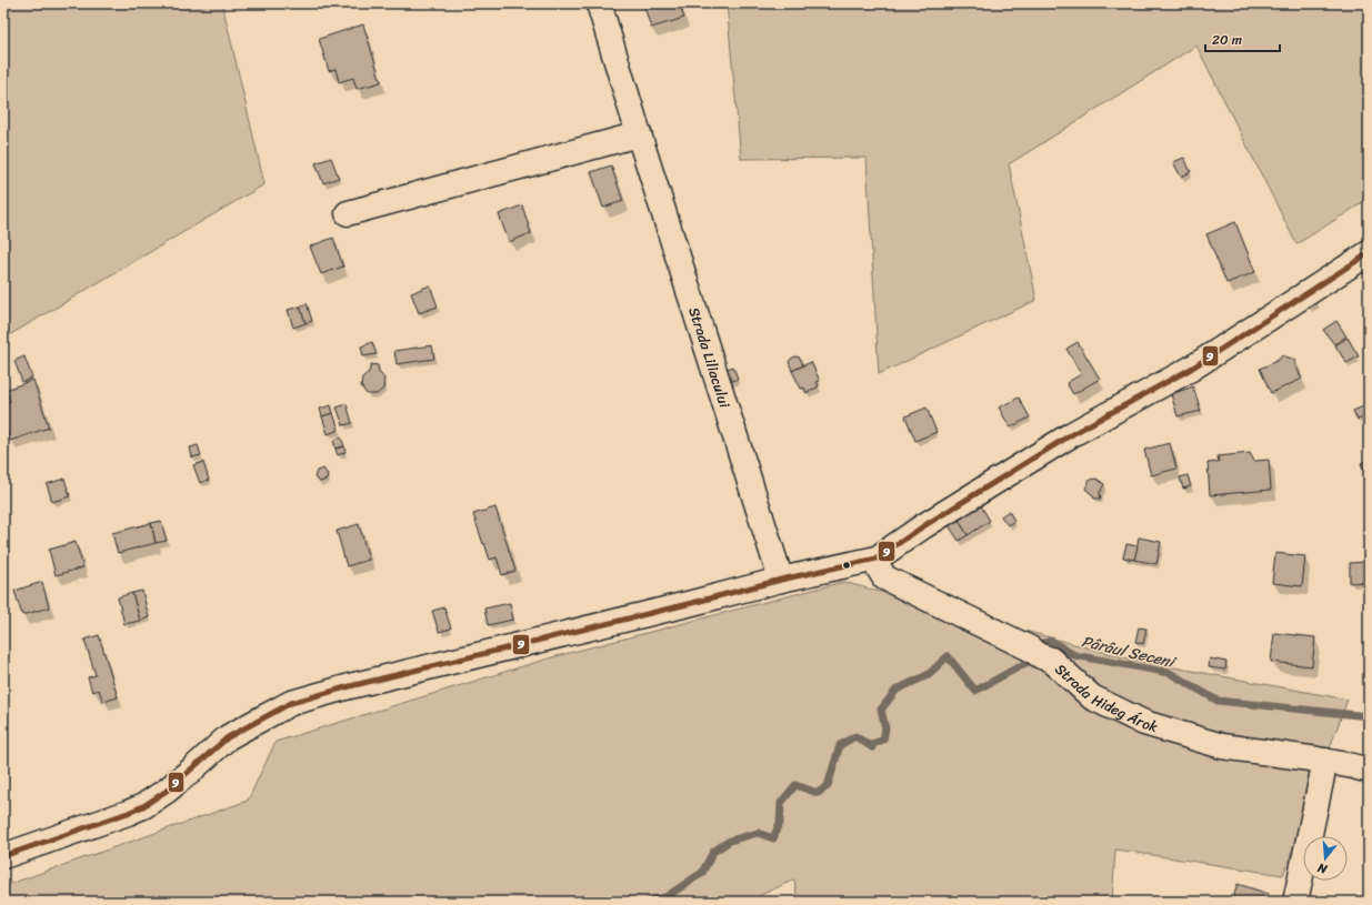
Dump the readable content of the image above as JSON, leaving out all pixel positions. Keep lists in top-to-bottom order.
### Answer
{
  "streets": {
    "street": ["Strada Liliacului", "Strada Hideg Árok"]
  },
  "water": ["Pârâul Seceni"],
  "lines": ["transit line 9"],
  "scale_bar": "20 m",
  "north": "bottom"
}
